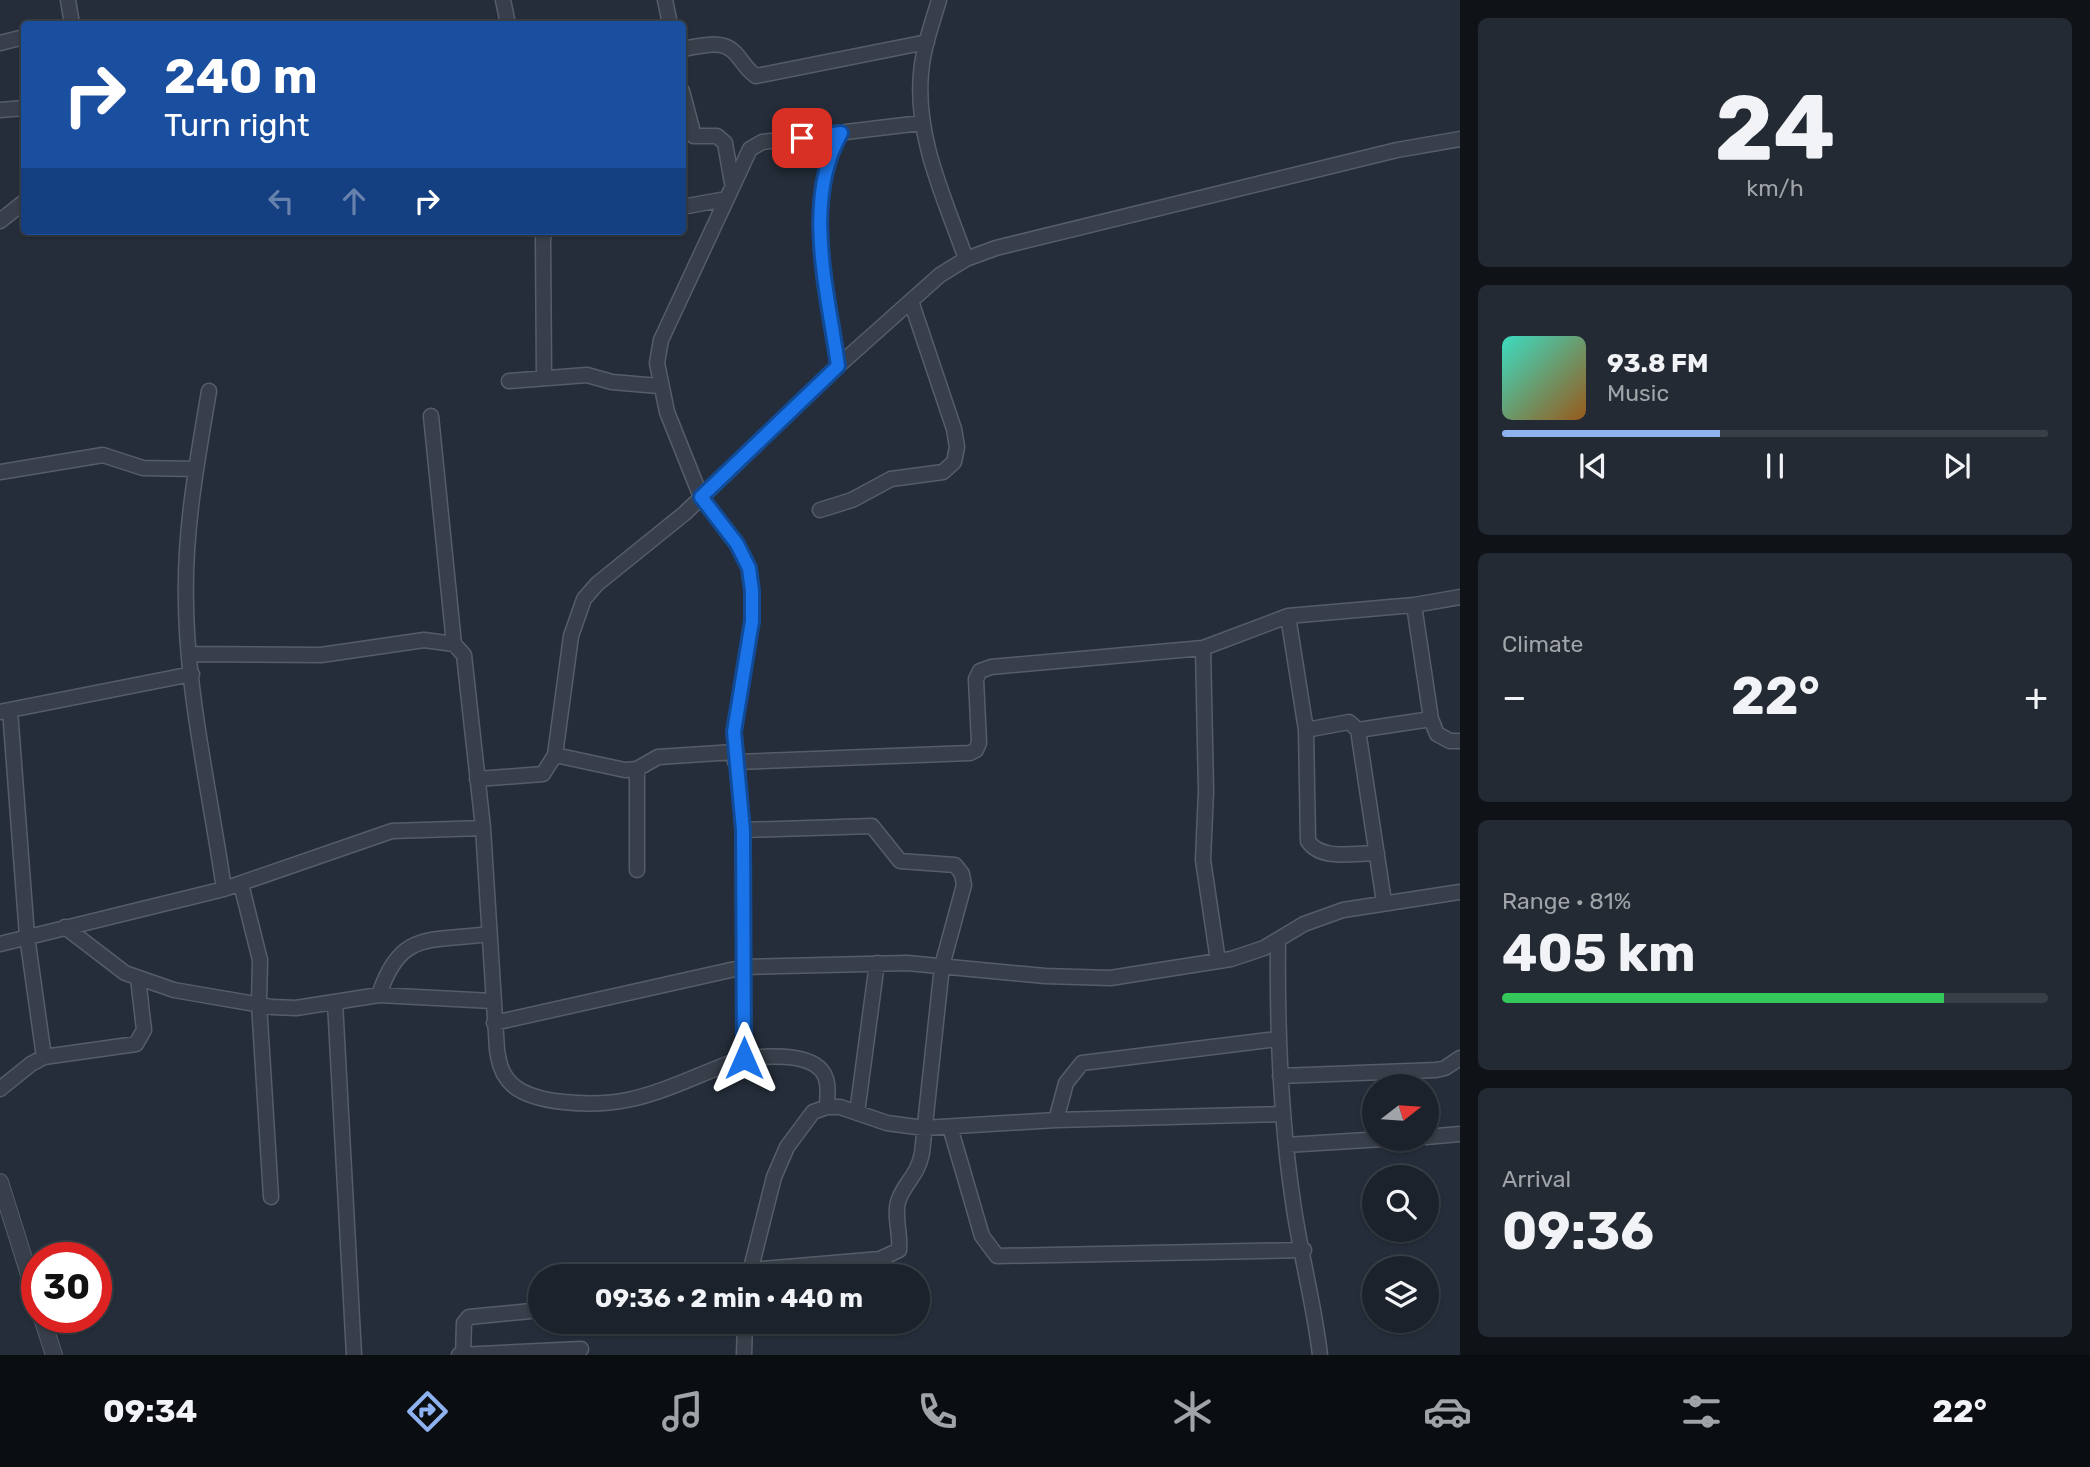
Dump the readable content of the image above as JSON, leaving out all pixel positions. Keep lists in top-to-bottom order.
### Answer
{
  "north": "right",
  "page": {
    "tile": [
      ["24", "km/h"],
      "Climate",
      ["Range · 81%", "405 km"],
      ["Arrival", "09:36"]
    ],
    "turn": ["240 m", "Turn right"],
    "song": ["93.8 FM", "Music"],
    "heat": ["−", "22°", "+"],
    "limit": "30",
    "trip": "09:36 · 2 min · 440 m",
    "tabs": ["09:34", "22°"]
  }
}
